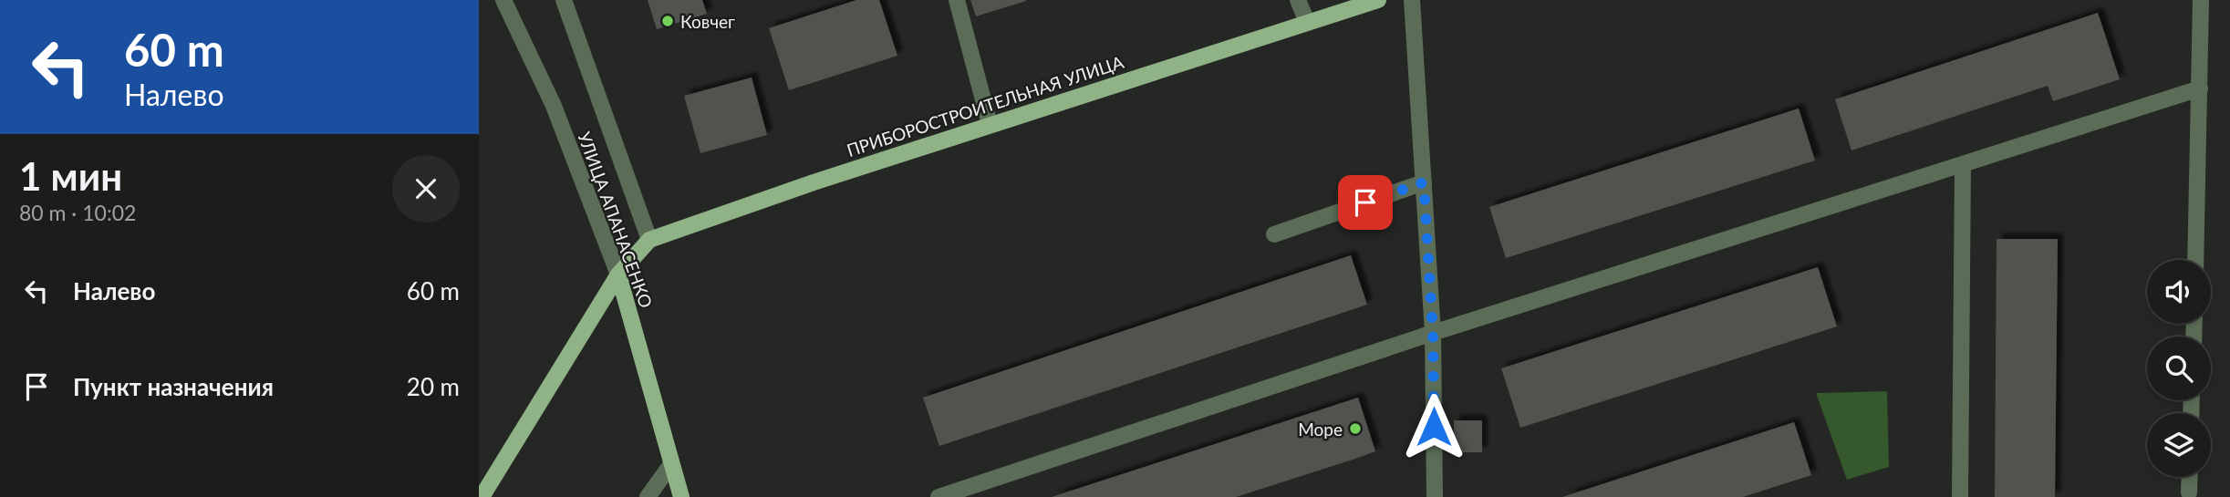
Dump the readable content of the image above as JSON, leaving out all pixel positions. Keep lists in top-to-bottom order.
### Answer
{
  "streets": {
    "main road": ["ПРИБОРОСТРОИТЕЛЬНАЯ УЛИЦА", "УЛИЦА АПАНАСЕНКО"]
  },
  "crossings": [
    ["ПРИБОРОСТРОИТЕЛЬНАЯ УЛИЦА", "УЛИЦА АПАНАСЕНКО"]
  ],
  "places": ["Ковчег", "Море"],
  "page": {
    "turn": ["60 m", "Налево"],
    "heading": ["1 мин", "80 m · 10:02"],
    "list": [
      {
        "name": "Налево",
        "value": "60 m"
      },
      {
        "name": "Пункт назначения",
        "value": "20 m"
      }
    ]
  }
}
